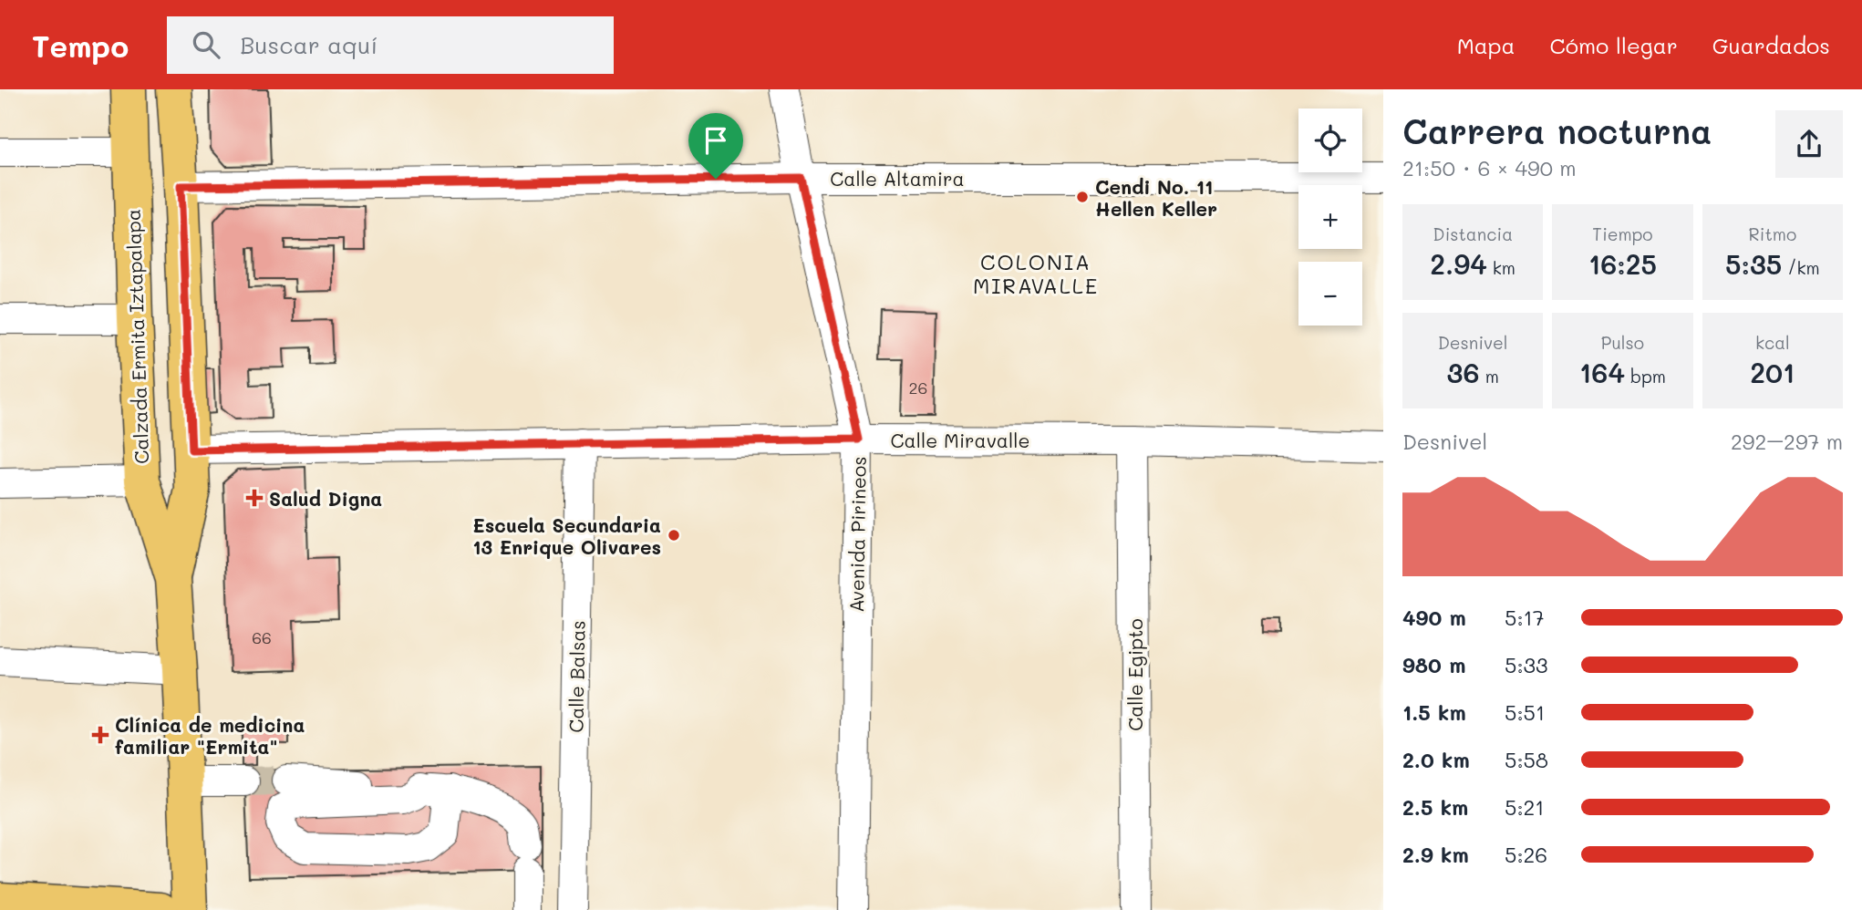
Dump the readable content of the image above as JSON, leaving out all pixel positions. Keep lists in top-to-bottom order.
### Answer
{
  "streets": {
    "main road": ["Calzada Ermita Iztapalapa"],
    "street": [
      "Calle Altamira",
      "Calle Miravalle",
      "Avenida Pirineos",
      "Calle Egipto",
      "Calle Balsas"
    ]
  },
  "crossings": [
    ["Calle Altamira", "Calzada Ermita Iztapalapa"],
    ["Calle Altamira", "Avenida Pirineos"],
    ["Calzada Ermita Iztapalapa", "Calle Miravalle"],
    ["Calle Miravalle", "Avenida Pirineos"],
    ["Calle Miravalle", "Calle Egipto"],
    ["Calle Miravalle", "Calle Balsas"]
  ],
  "districts": ["COLONIA MIRAVALLE"],
  "places": {
    "other": ["Cendi No. 11 Hellen Keller", "Escuela Secundaria 13 Enrique Olivares"],
    "health": ["Salud Digna", "Clínica de medicina familiar \"Ermita\""]
  },
  "house_numbers": ["26", "66"],
  "page": {
    "header": "Tempo",
    "search": "Buscar aquí",
    "nav": ["Mapa", "Cómo llegar", "Guardados"],
    "heading": ["Carrera nocturna", "21:50 · 6 × 490 m"],
    "map_buttons": ["+", "−"],
    "stats": [
      ["Distancia", "2.94 km"],
      ["Tiempo", "16:25"],
      ["Ritmo", "5:35 /km"],
      ["Desnivel", "36 m"],
      ["Pulso", "164 bpm"],
      ["kcal", "201"]
    ],
    "chart": ["Desnivel", "292–297 m"],
    "list": [
      {
        "name": "490 m",
        "note": "5:17"
      },
      {
        "name": "980 m",
        "note": "5:33"
      },
      {
        "name": "1.5 km",
        "note": "5:51"
      },
      {
        "name": "2.0 km",
        "note": "5:58"
      },
      {
        "name": "2.5 km",
        "note": "5:21"
      },
      {
        "name": "2.9 km",
        "note": "5:26"
      }
    ]
  }
}
